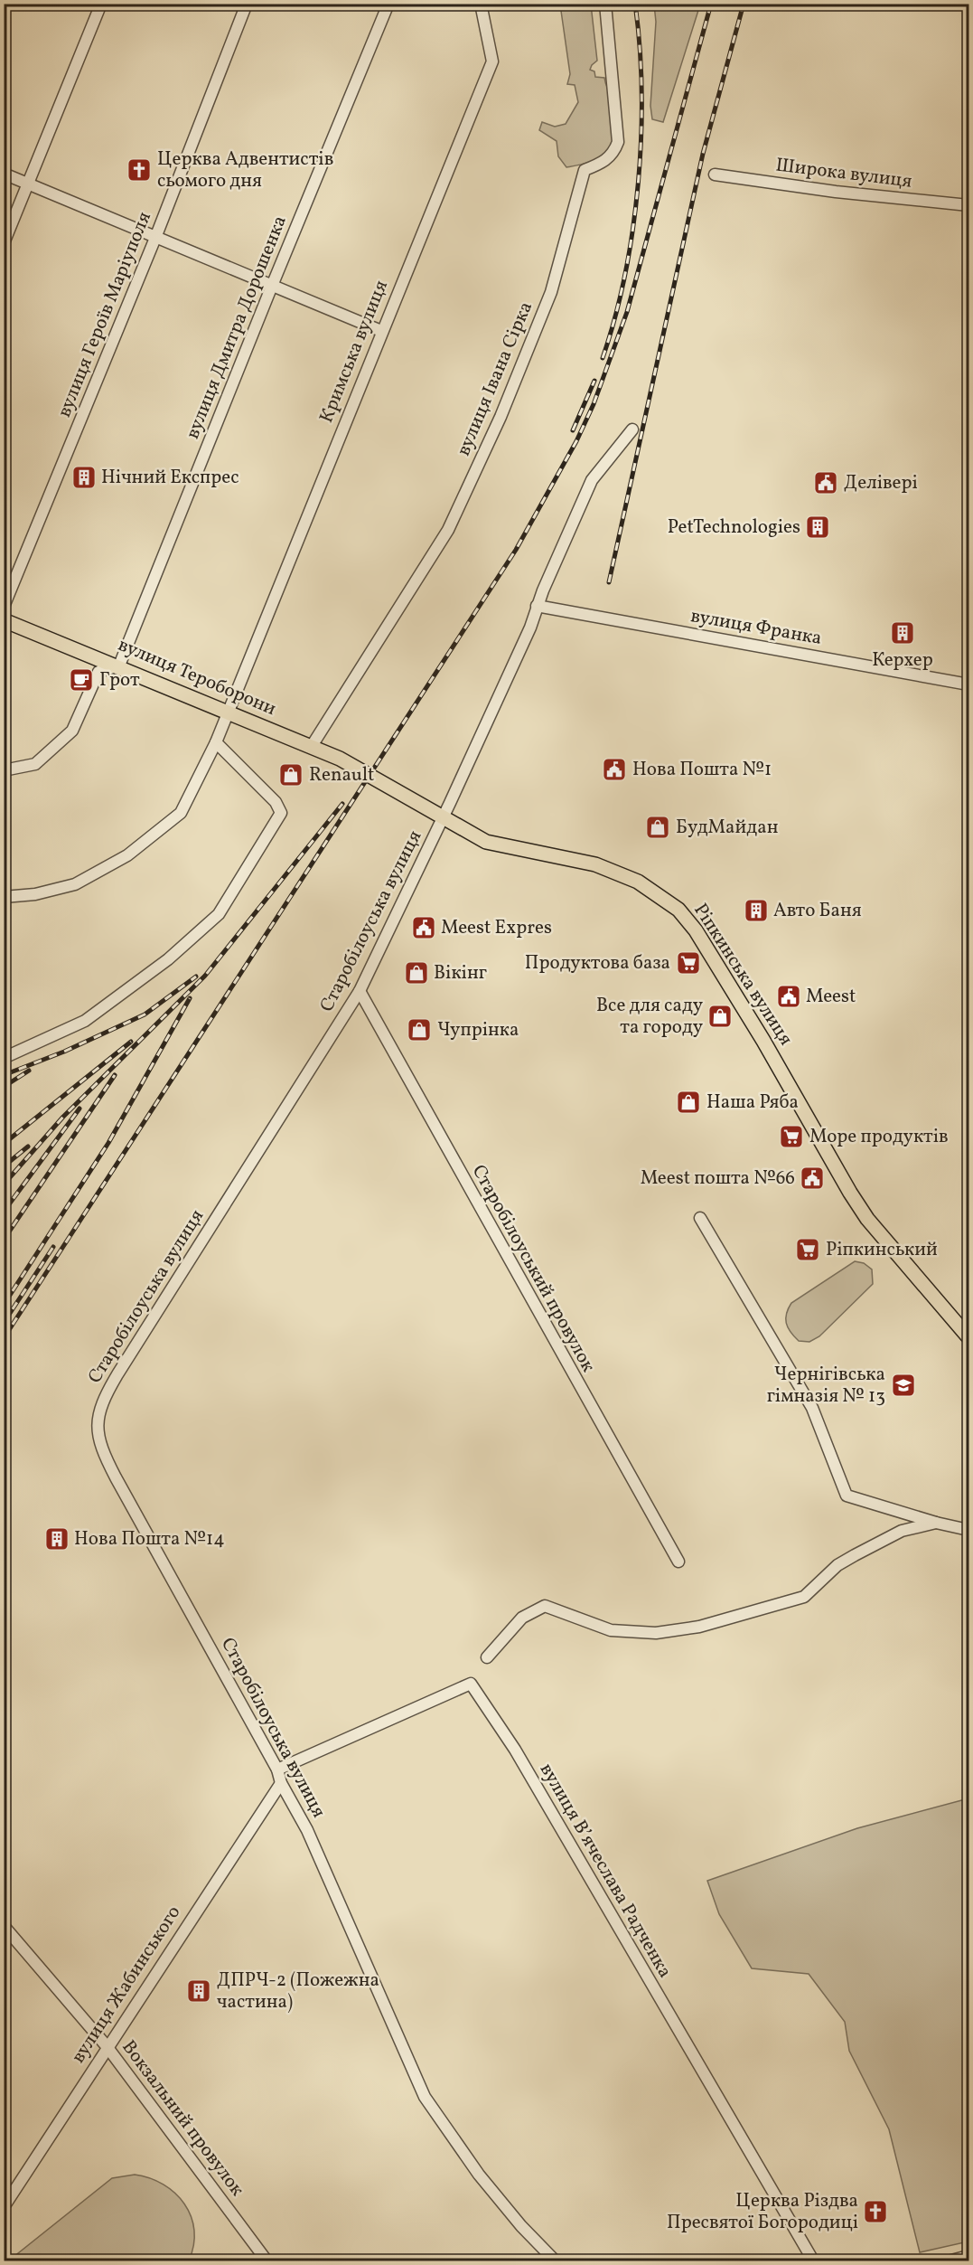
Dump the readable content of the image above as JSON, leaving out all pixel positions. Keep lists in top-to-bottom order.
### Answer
{
  "streets": {
    "main road": ["вулиця Тероборони", "Ріпкинська вулиця"],
    "street": [
      "Широка вулиця",
      "вулиця Героїв Маріуполя",
      "вулиця Дмитра Дорошенка",
      "Кримська вулиця",
      "вулиця Івана Сірка",
      "вулиця Франка",
      "Старобілоуська вулиця",
      "Старобілоуський провулок",
      "вулиця Вʼячеслава Радченка",
      "вулиця Жабинського",
      "Вокзальний провулок"
    ]
  },
  "crossings": [
    ["вулиця Дмитра Дорошенка", "вулиця Тероборони"],
    ["Кримська вулиця", "вулиця Тероборони"],
    ["вулиця Івана Сірка", "вулиця Тероборони"],
    ["вулиця Франка", "Старобілоуська вулиця"],
    ["вулиця Тероборони", "Ріпкинська вулиця"],
    ["Старобілоуська вулиця", "Ріпкинська вулиця"],
    ["Старобілоуська вулиця", "Старобілоуський провулок"],
    ["Старобілоуська вулиця", "вулиця Вʼячеслава Радченка"],
    ["Старобілоуська вулиця", "вулиця Жабинського"],
    ["вулиця Жабинського", "Вокзальний провулок"]
  ],
  "places": {
    "church": ["Церква Адвентистів сьомого дня", "Церква Різдва Пресвятої Богородиці"],
    "building": [
      "Нічний Експрес",
      "PetTechnologies",
      "Керхер",
      "Авто Баня",
      "Нова Пошта №14",
      "ДПРЧ-2 (Пожежна частина)"
    ],
    "public building": [
      "Делівері",
      "Нова Пошта №1",
      "Meest Expres",
      "Meest",
      "Meest пошта №66"
    ],
    "cafe": ["Грот"],
    "shop": [
      "Renault",
      "БудМайдан",
      "Вікінг",
      "Все для саду та городу",
      "Чупрінка",
      "Наша Ряба"
    ],
    "supermarket": ["Продуктова база", "Море продуктів", "Ріпкинський"],
    "school or university": ["Чернігівська гімназія № 13"]
  }
}
